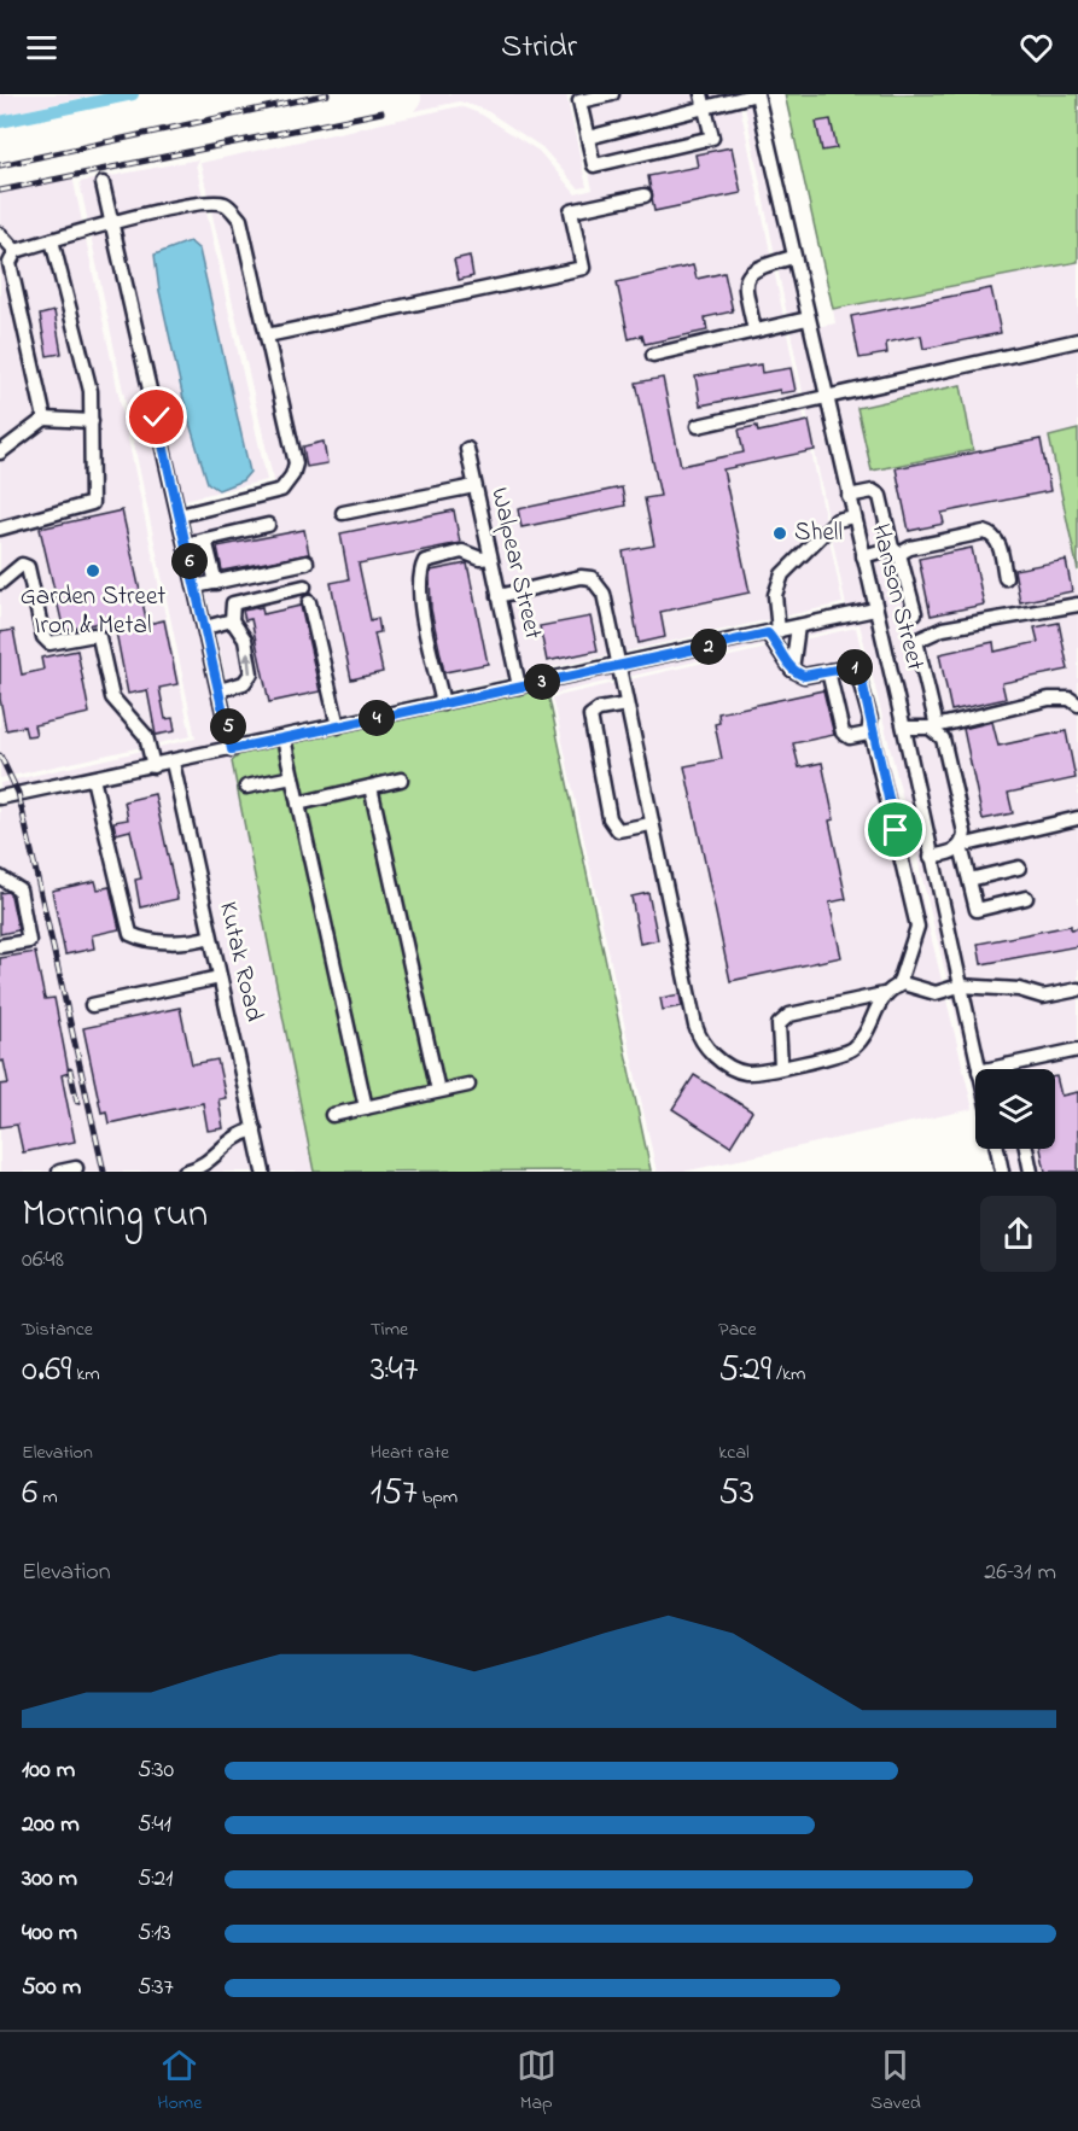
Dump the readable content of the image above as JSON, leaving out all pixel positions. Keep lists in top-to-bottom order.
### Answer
{
  "streets": {
    "street": ["Walpear Street", "Hanson Street", "Kutak Road"]
  },
  "places": ["Shell", "Garden Street Iron & Metal"],
  "page": {
    "header": "Stridr",
    "pins": [
      "6",
      "2",
      "1",
      "3",
      "4",
      "5"
    ],
    "heading": ["Morning run", "06:48"],
    "stats": [
      ["Distance", "0.69 km"],
      ["Time", "3:47"],
      ["Pace", "5:29 /km"],
      ["Elevation", "6 m"],
      ["Heart rate", "157 bpm"],
      ["kcal", "53"]
    ],
    "chart": ["Elevation", "26–31 m"],
    "list": [
      {
        "name": "100 m",
        "note": "5:30"
      },
      {
        "name": "200 m",
        "note": "5:41"
      },
      {
        "name": "300 m",
        "note": "5:21"
      },
      {
        "name": "400 m",
        "note": "5:13"
      },
      {
        "name": "500 m",
        "note": "5:37"
      }
    ],
    "tabs": ["Home", "Map", "Saved"]
  }
}
